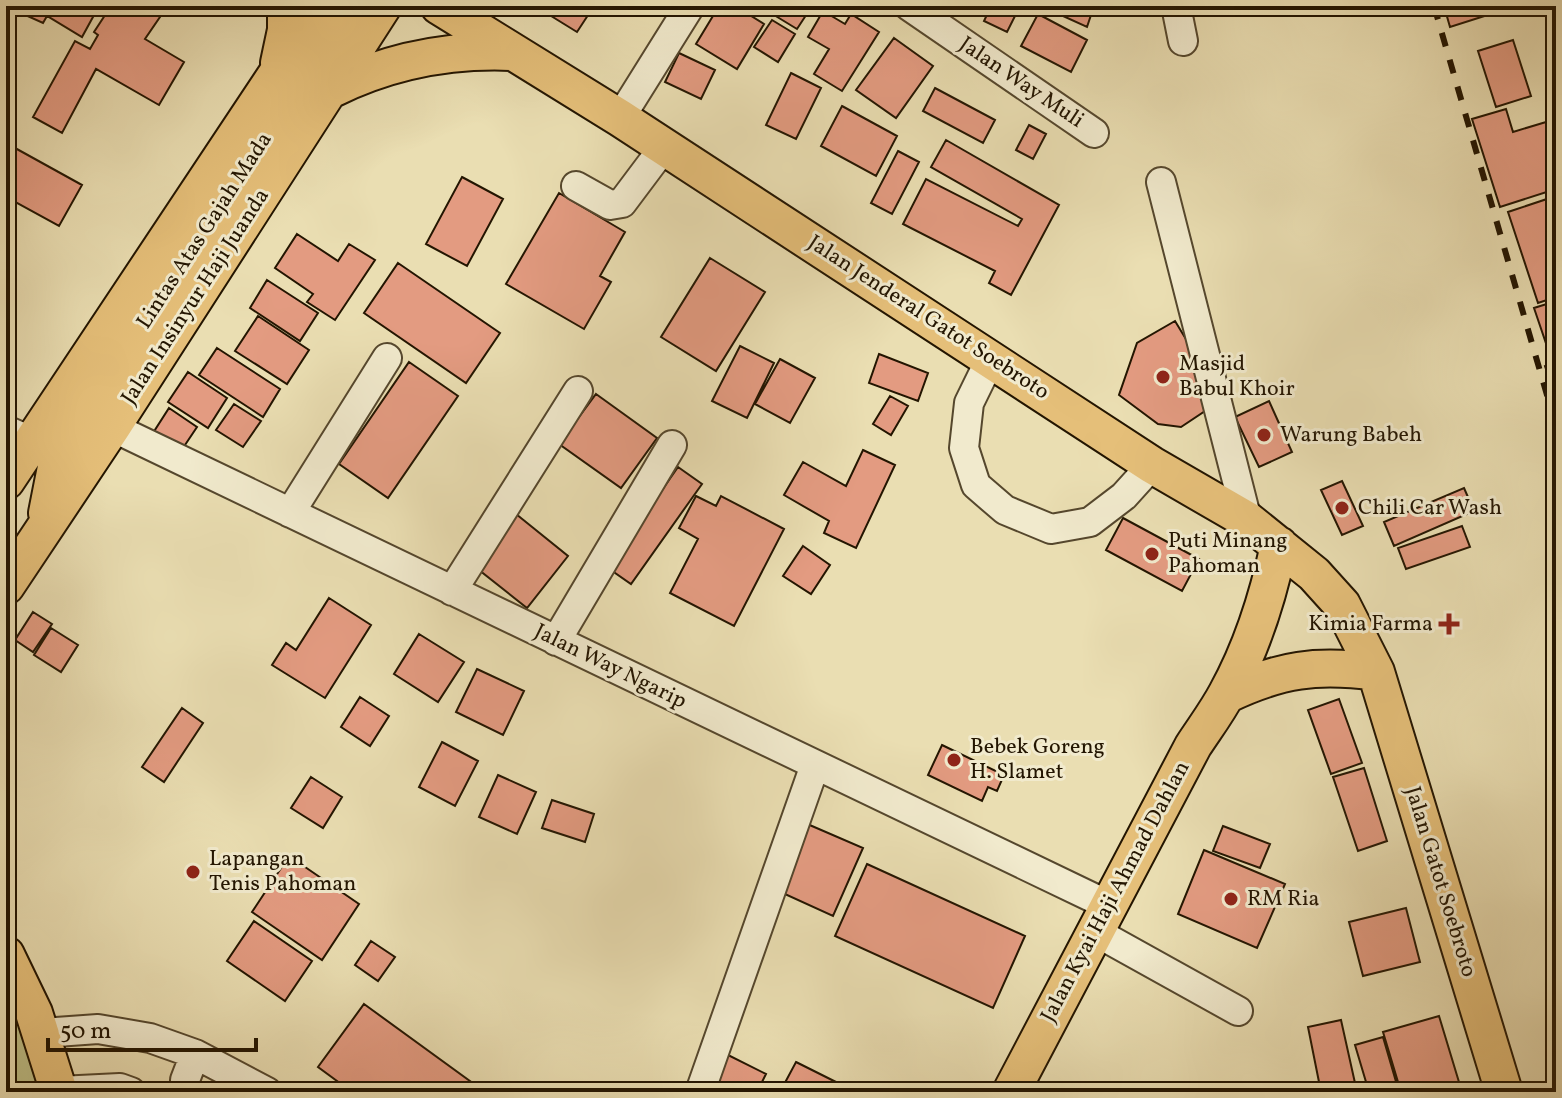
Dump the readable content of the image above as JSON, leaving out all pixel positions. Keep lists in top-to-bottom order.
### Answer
{
  "streets": {
    "main road": [
      "Lintas Atas Gajah Mada",
      "Jalan Insinyur Haji Juanda",
      "Jalan Jenderal Gatot Soebroto",
      "Jalan Gatot Soebroto",
      "Jalan Kyai Haji Ahmad Dahlan"
    ],
    "street": ["Jalan Way Muli", "Jalan Way Ngarip"]
  },
  "crossings": [
    ["Lintas Atas Gajah Mada", "Jalan Insinyur Haji Juanda"],
    ["Jalan Insinyur Haji Juanda", "Jalan Way Ngarip"],
    ["Jalan Jenderal Gatot Soebroto", "Jalan Gatot Soebroto"],
    ["Jalan Jenderal Gatot Soebroto", "Jalan Kyai Haji Ahmad Dahlan"],
    ["Jalan Way Ngarip", "Jalan Kyai Haji Ahmad Dahlan"]
  ],
  "places": {
    "other": [
      "Masjid Babul Khoir",
      "Warung Babeh",
      "Chili Car Wash",
      "Puti Minang Pahoman",
      "Bebek Goreng H. Slamet",
      "Lapangan Tenis Pahoman",
      "RM Ria"
    ],
    "health": ["Kimia Farma"]
  },
  "scale_bar": "50 m"
}
